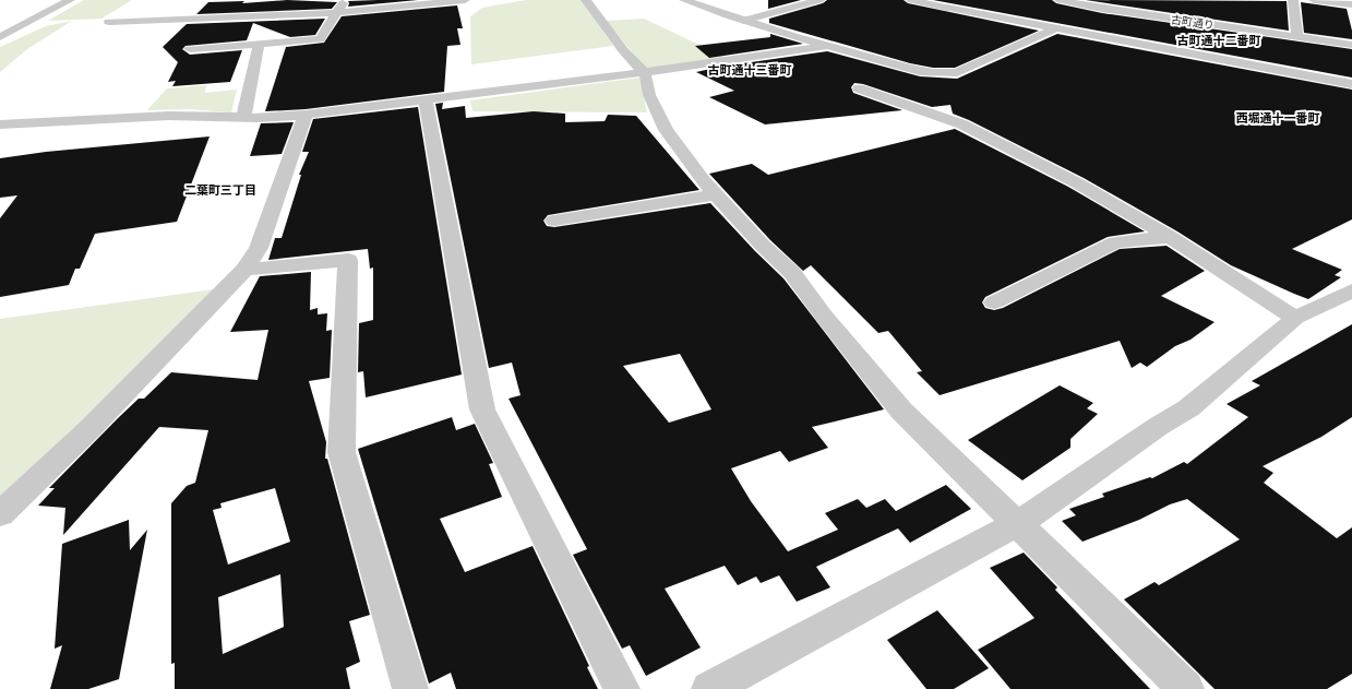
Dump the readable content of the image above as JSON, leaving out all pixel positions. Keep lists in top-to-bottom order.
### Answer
{
  "streets": {
    "street": ["古町通り"]
  },
  "districts": [
    "古町通十二番町",
    "古町通十三番町",
    "西堀通十一番町",
    "二葉町三丁目"
  ]
}
